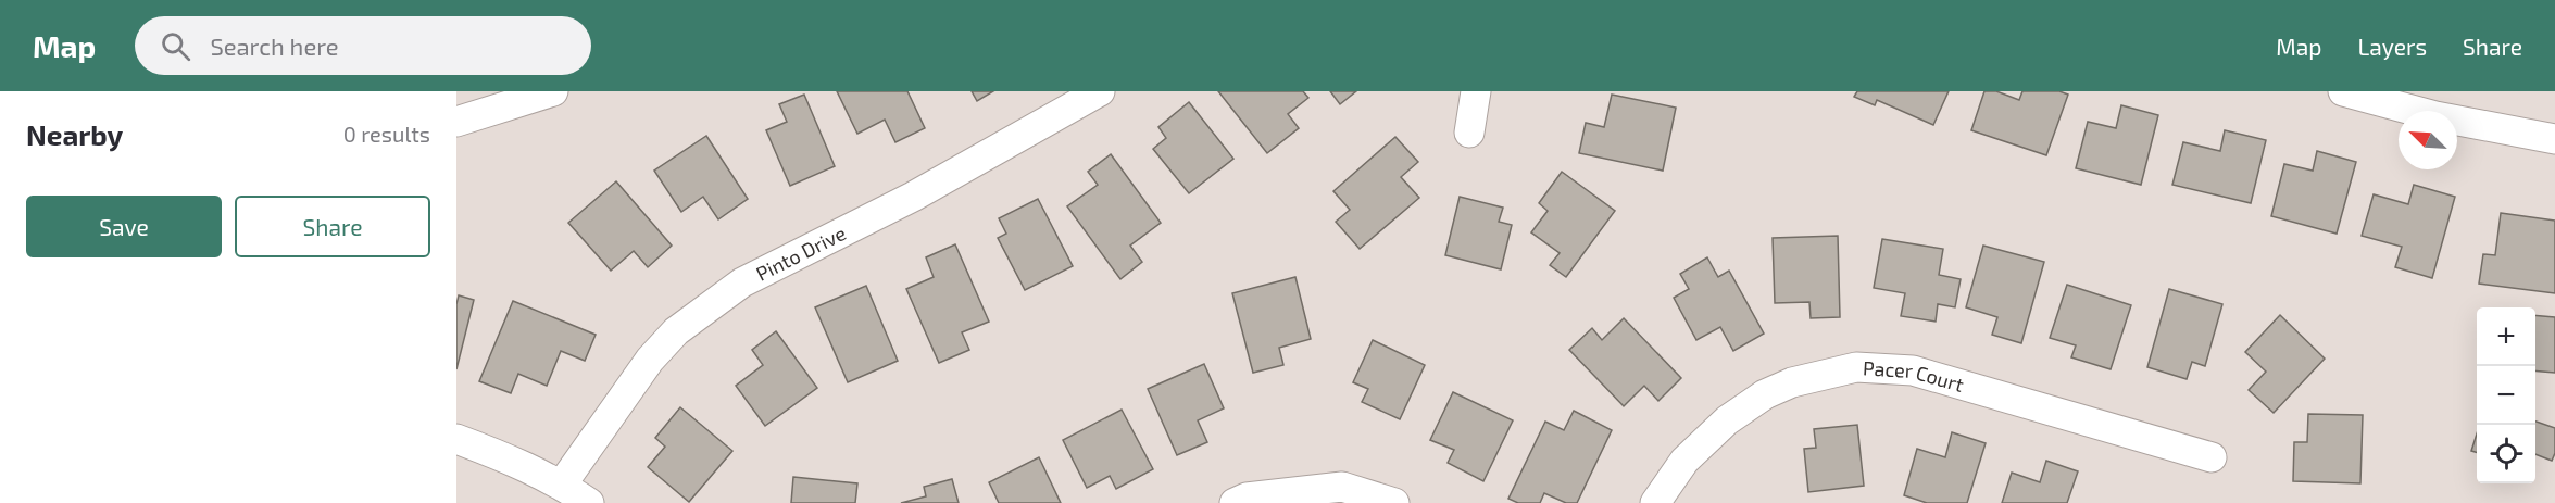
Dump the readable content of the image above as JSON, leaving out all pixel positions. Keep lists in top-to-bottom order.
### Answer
{
  "streets": {
    "street": ["Pinto Drive", "Pacer Court"]
  },
  "north": "top left",
  "page": {
    "header": "Map",
    "search": "Search here",
    "nav": ["Map", "Layers", "Share"],
    "heading": ["Nearby", "0 results"],
    "buttons": ["Save", "Share"],
    "map_buttons": ["+", "−"]
  }
}
